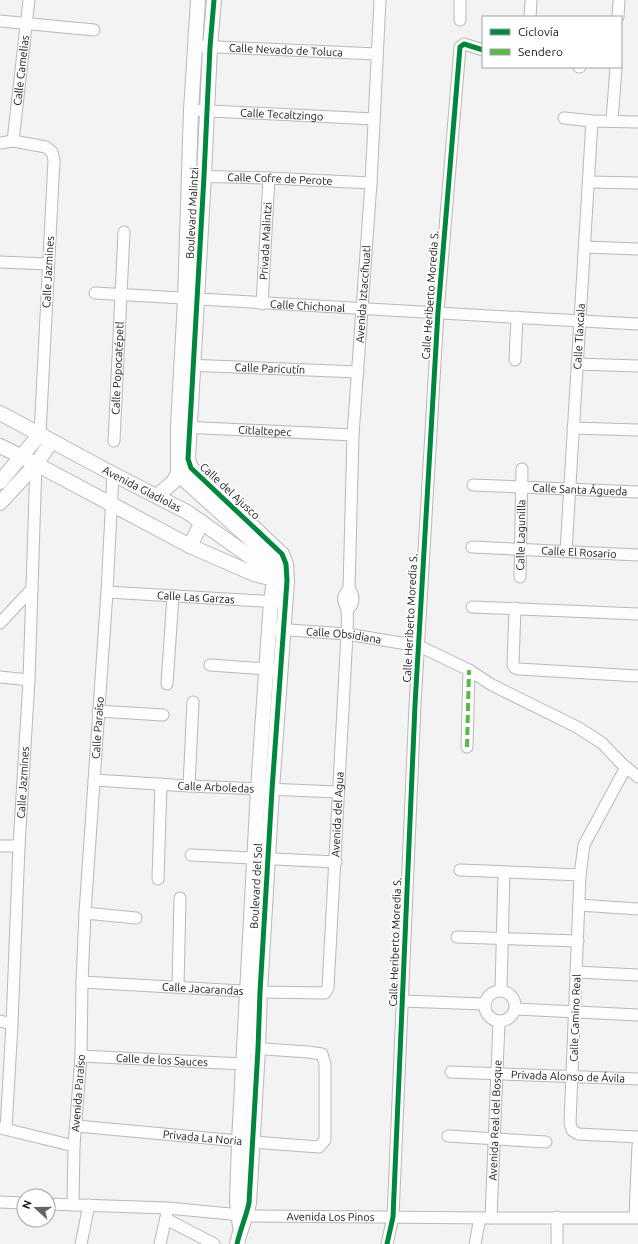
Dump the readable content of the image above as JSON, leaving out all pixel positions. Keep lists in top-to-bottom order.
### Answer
{
  "streets": {
    "street": [
      "Calle Nevado de Toluca",
      "Calle Camelias",
      "Calle Tecaltzingo",
      "Calle Cofre de Perote",
      "Boulevard Malintzi",
      "Privada Malintzi",
      "Calle Jazmines",
      "Avenida Iztaccíhuatl",
      "Calle Heriberto Moredia S.",
      "Calle Chichonal",
      "Calle Tlaxcala",
      "Calle Popocatépetl",
      "Calle Paricutín",
      "Citlaltepec",
      "Avenida Gladiolas",
      "Calle Santa Águeda",
      "Calle del Ajusco",
      "Calle Lagunilla",
      "Calle El Rosario",
      "Calle Las Garzas",
      "Calle Obsidiana",
      "Calle Paraíso",
      "Calle Arboledas",
      "Avenida del Agua",
      "Boulevard del Sol",
      "Calle Jacarandas",
      "Calle Camino Real",
      "Calle de los Sauces",
      "Privada Alonso de Ávila",
      "Avenida Paraíso",
      "Avenida Real del Bosque",
      "Privada La Noria",
      "Avenida Los Pinos"
    ]
  },
  "crossings": [
    ["Calle Nevado de Toluca", "Boulevard Malintzi"],
    ["Calle Nevado de Toluca", "Avenida Iztaccíhuatl"],
    ["Calle Camelias", "Calle Jazmines"],
    ["Calle Tecaltzingo", "Boulevard Malintzi"],
    ["Calle Tecaltzingo", "Avenida Iztaccíhuatl"],
    ["Calle Cofre de Perote", "Boulevard Malintzi"],
    ["Calle Cofre de Perote", "Privada Malintzi"],
    ["Calle Cofre de Perote", "Avenida Iztaccíhuatl"],
    ["Boulevard Malintzi", "Calle Chichonal"],
    ["Boulevard Malintzi", "Calle Paricutín"],
    ["Boulevard Malintzi", "Citlaltepec"],
    ["Boulevard Malintzi", "Calle del Ajusco"],
    ["Privada Malintzi", "Calle Chichonal"],
    ["Calle Jazmines", "Avenida Gladiolas"],
    ["Avenida Iztaccíhuatl", "Calle Chichonal"],
    ["Avenida Iztaccíhuatl", "Calle Paricutín"],
    ["Avenida Iztaccíhuatl", "Citlaltepec"],
    ["Avenida Iztaccíhuatl", "Calle Obsidiana"],
    ["Avenida Iztaccíhuatl", "Avenida del Agua"],
    ["Calle Heriberto Moredia S.", "Calle Chichonal"],
    ["Calle Heriberto Moredia S.", "Calle Obsidiana"],
    ["Calle Heriberto Moredia S.", "Avenida Los Pinos"],
    ["Calle Chichonal", "Calle Tlaxcala"],
    ["Calle Chichonal", "Calle Popocatépetl"],
    ["Calle Tlaxcala", "Calle Santa Águeda"],
    ["Calle Tlaxcala", "Calle El Rosario"],
    ["Citlaltepec", "Calle del Ajusco"],
    ["Avenida Gladiolas", "Calle del Ajusco"],
    ["Avenida Gladiolas", "Calle Paraíso"],
    ["Avenida Gladiolas", "Boulevard del Sol"],
    ["Calle Santa Águeda", "Calle Lagunilla"],
    ["Calle del Ajusco", "Boulevard del Sol"],
    ["Calle Lagunilla", "Calle El Rosario"],
    ["Calle Las Garzas", "Calle Paraíso"],
    ["Calle Las Garzas", "Boulevard del Sol"],
    ["Calle Obsidiana", "Avenida del Agua"],
    ["Calle Obsidiana", "Boulevard del Sol"],
    ["Calle Obsidiana", "Calle Camino Real"],
    ["Calle Paraíso", "Calle Arboledas"],
    ["Calle Paraíso", "Calle Jacarandas"],
    ["Calle Paraíso", "Avenida Paraíso"],
    ["Calle Arboledas", "Avenida del Agua"],
    ["Calle Arboledas", "Boulevard del Sol"],
    ["Avenida del Agua", "Calle Jacarandas"],
    ["Boulevard del Sol", "Calle Jacarandas"],
    ["Boulevard del Sol", "Calle de los Sauces"],
    ["Boulevard del Sol", "Privada La Noria"],
    ["Boulevard del Sol", "Avenida Los Pinos"],
    ["Calle Jacarandas", "Avenida Paraíso"],
    ["Calle Camino Real", "Privada Alonso de Ávila"],
    ["Calle de los Sauces", "Avenida Paraíso"],
    ["Privada Alonso de Ávila", "Avenida Real del Bosque"],
    ["Avenida Paraíso", "Privada La Noria"],
    ["Avenida Paraíso", "Avenida Los Pinos"],
    ["Avenida Real del Bosque", "Avenida Los Pinos"]
  ],
  "legend": ["Ciclovía", "Sendero"],
  "north": "left"
}
